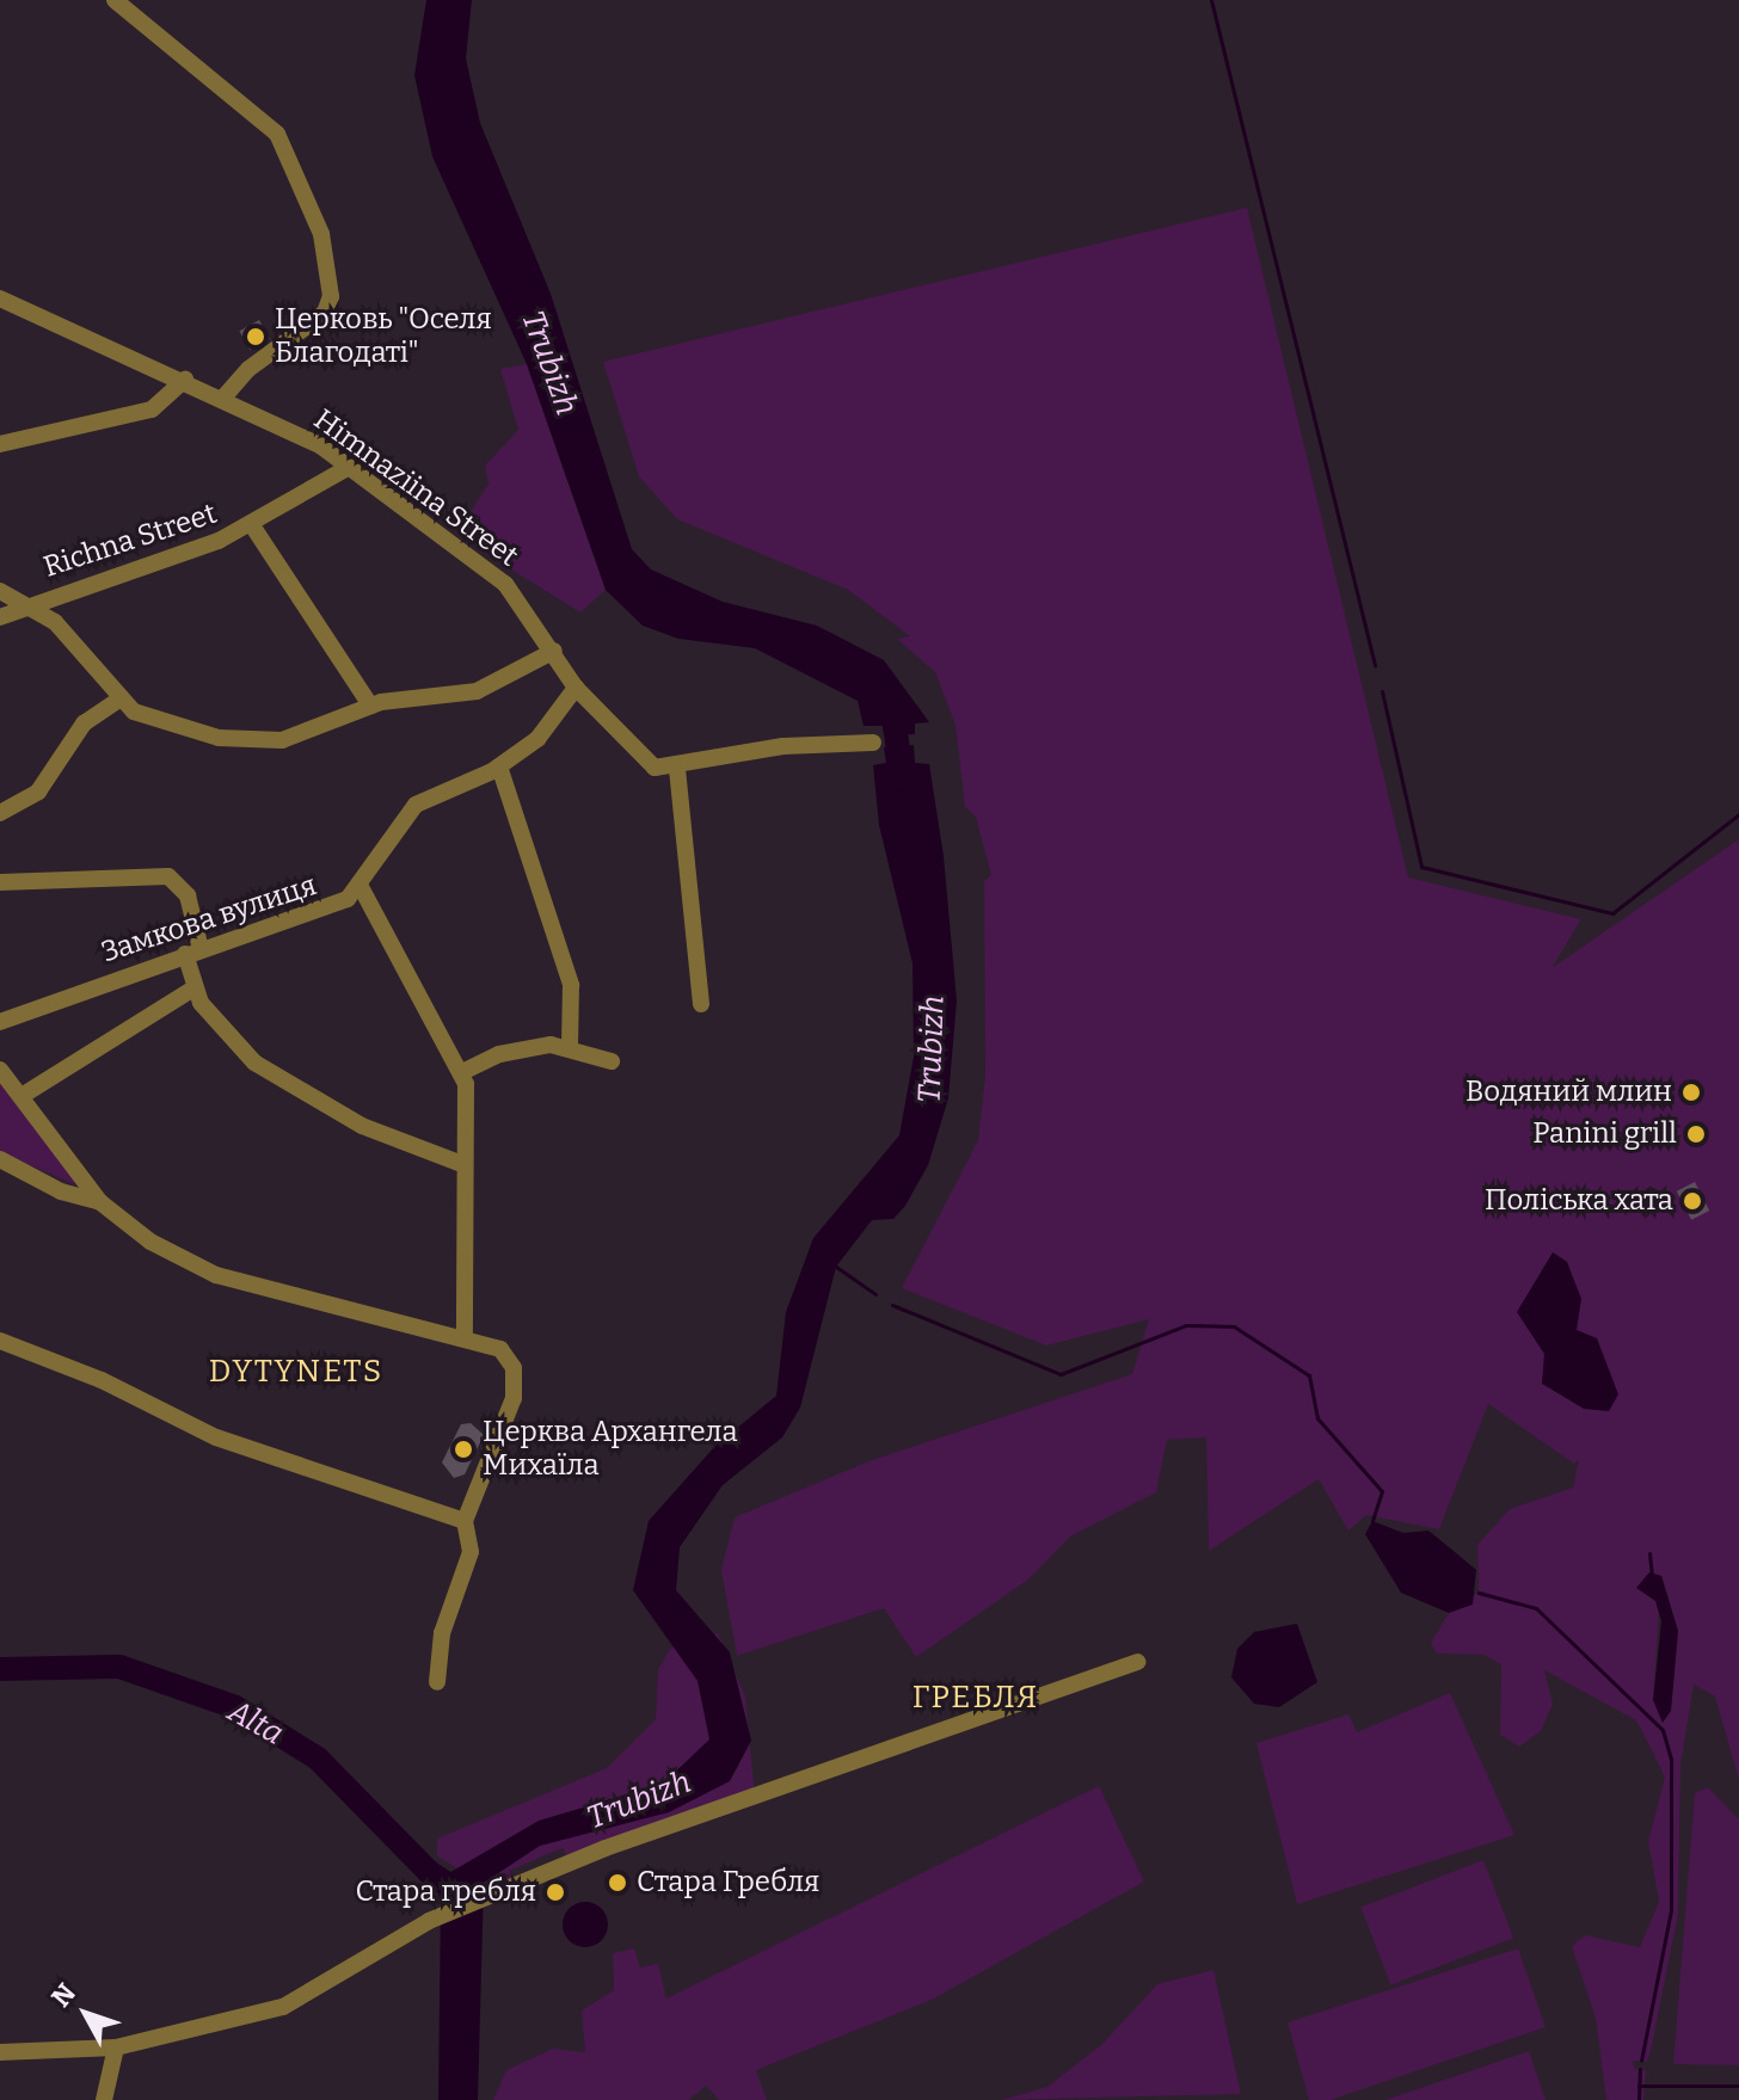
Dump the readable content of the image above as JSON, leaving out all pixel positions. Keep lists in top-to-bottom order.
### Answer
{
  "streets": {
    "street": ["Himnaziina Street", "Richna Street", "Замкова вулиця"]
  },
  "crossings": [
    ["Himnaziina Street", "Richna Street"],
    ["Himnaziina Street", "Замкова вулиця"]
  ],
  "districts": ["DYTYNETS", "ГРЕБЛЯ"],
  "water": ["Trubizh", "Alta"],
  "places": [
    "Церковь \"Оселя Благодаті\"",
    "Водяний млин",
    "Panini grill",
    "Поліська хата",
    "Церква Архангела Михаїла",
    "Стара Гребля",
    "Стара гребля"
  ],
  "north": "top left"
}
